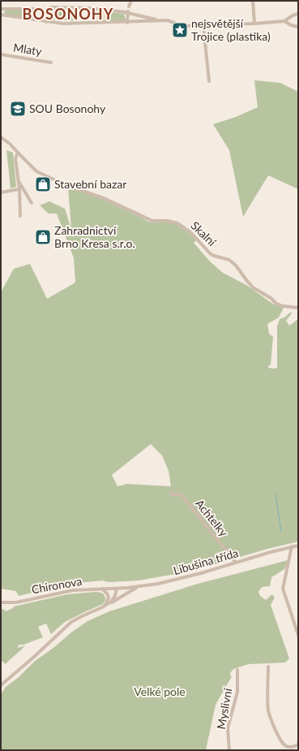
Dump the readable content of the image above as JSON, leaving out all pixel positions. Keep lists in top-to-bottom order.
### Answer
{
  "streets": {
    "street": [
      "Mlaty",
      "Skalní",
      "Achtelky",
      "Libušina třída",
      "Chironova",
      "Myslivní"
    ]
  },
  "crossings": [
    ["Achtelky", "Libušina třída"],
    ["Libušina třída", "Chironova"]
  ],
  "districts": ["BOSONOHY"],
  "parks": ["Velké pole"],
  "places": {
    "place": ["nejsvětější Trojice (plastika)"],
    "school or university": ["SOU Bosonohy"],
    "shop": ["Stavební bazar", "Zahradnictví Brno Kresa s.r.o."]
  }
}
